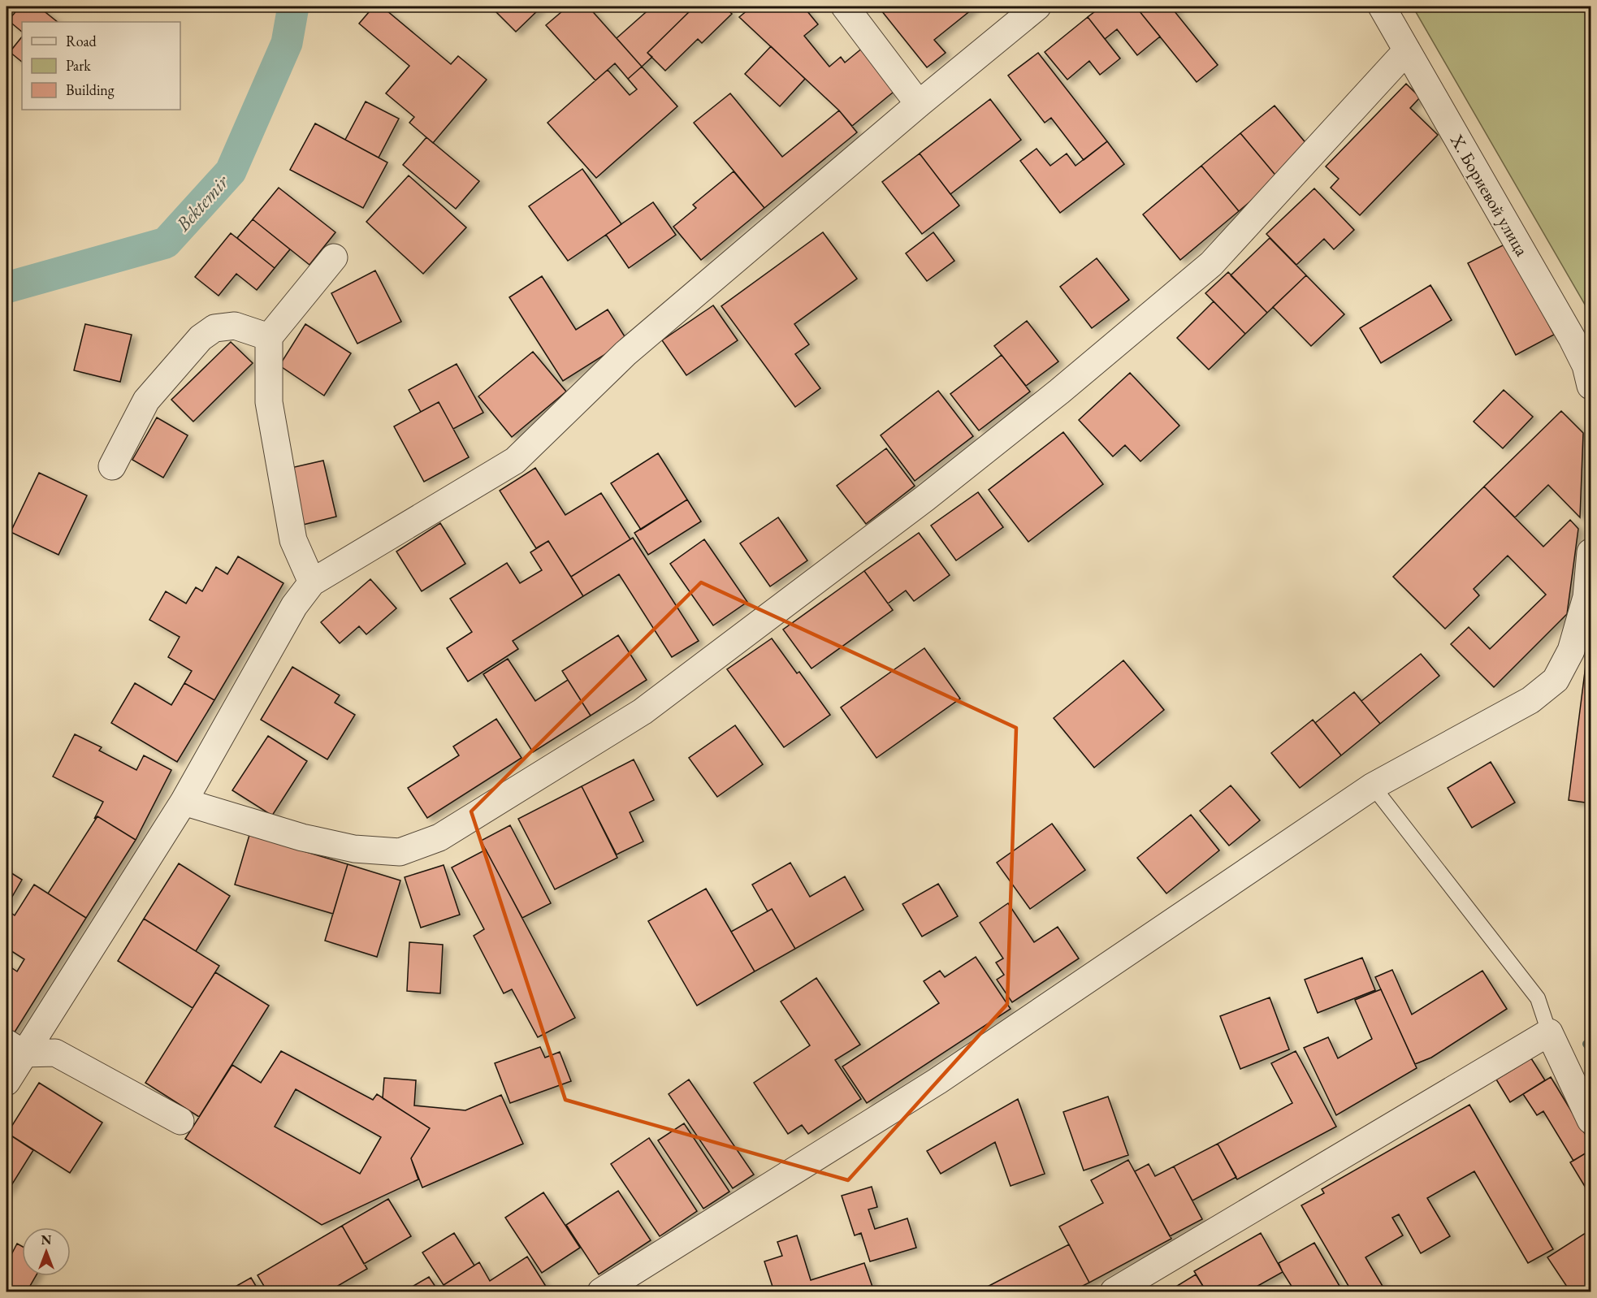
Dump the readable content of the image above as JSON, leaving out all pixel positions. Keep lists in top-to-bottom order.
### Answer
{
  "streets": {
    "street": ["Х. Бориевой улица"]
  },
  "water": ["Bektemir"],
  "legend": ["Road", "Park", "Building"],
  "north": "top"
}
